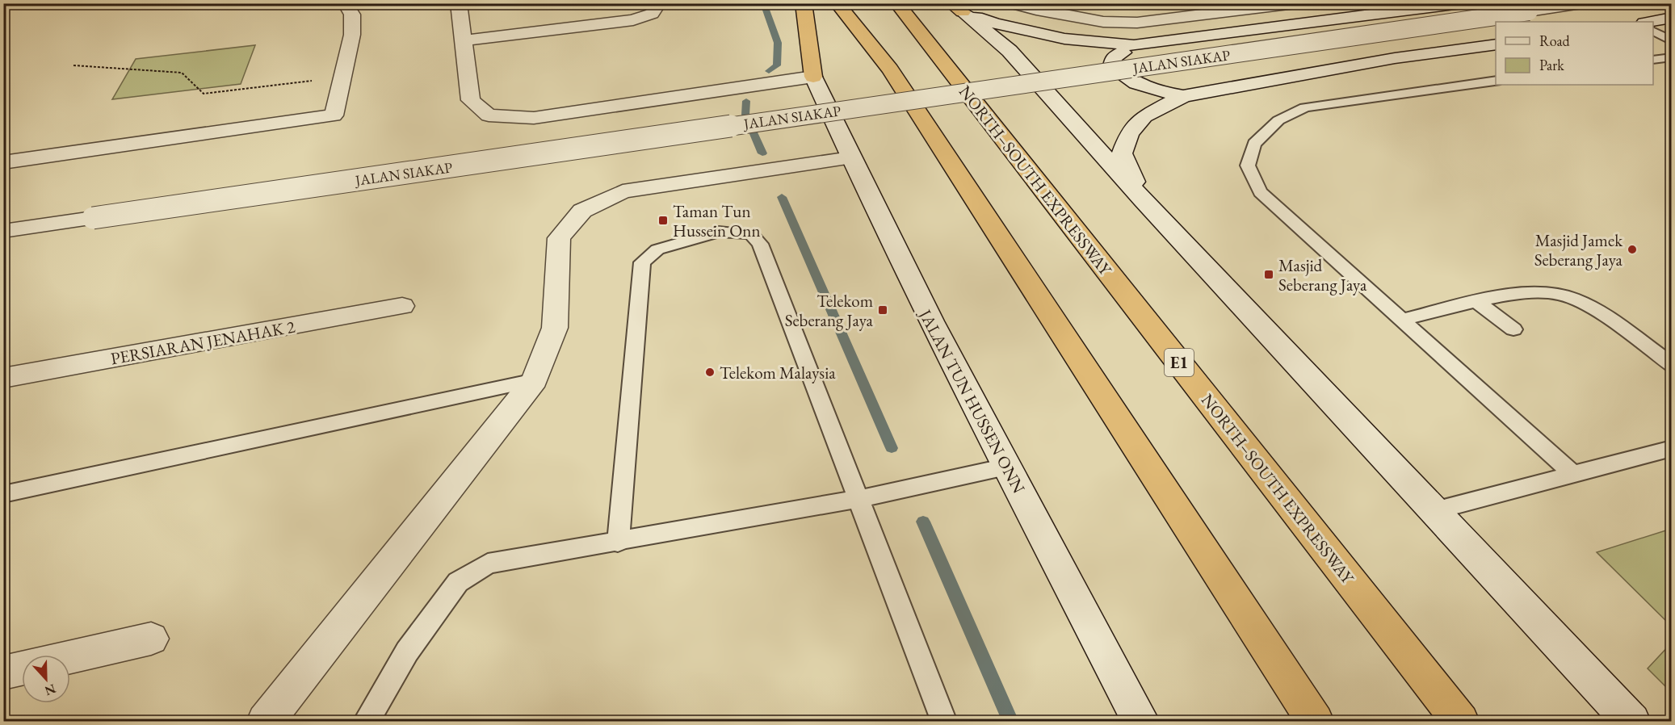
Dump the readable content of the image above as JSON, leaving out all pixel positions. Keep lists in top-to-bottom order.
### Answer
{
  "streets": {
    "highway": ["NORTH–SOUTH EXPRESSWAY", "E1"],
    "street": ["JALAN SIAKAP", "PERSIARAN JENAHAK 2", "JALAN TUN HUSSEN ONN"]
  },
  "places": {
    "transit": ["Taman Tun Hussein Onn", "Masjid Seberang Jaya", "Telekom Seberang Jaya"],
    "other": ["Masjid Jamek Seberang Jaya", "Telekom Malaysia"]
  },
  "legend": ["Road", "Park"],
  "north": "bottom"
}
